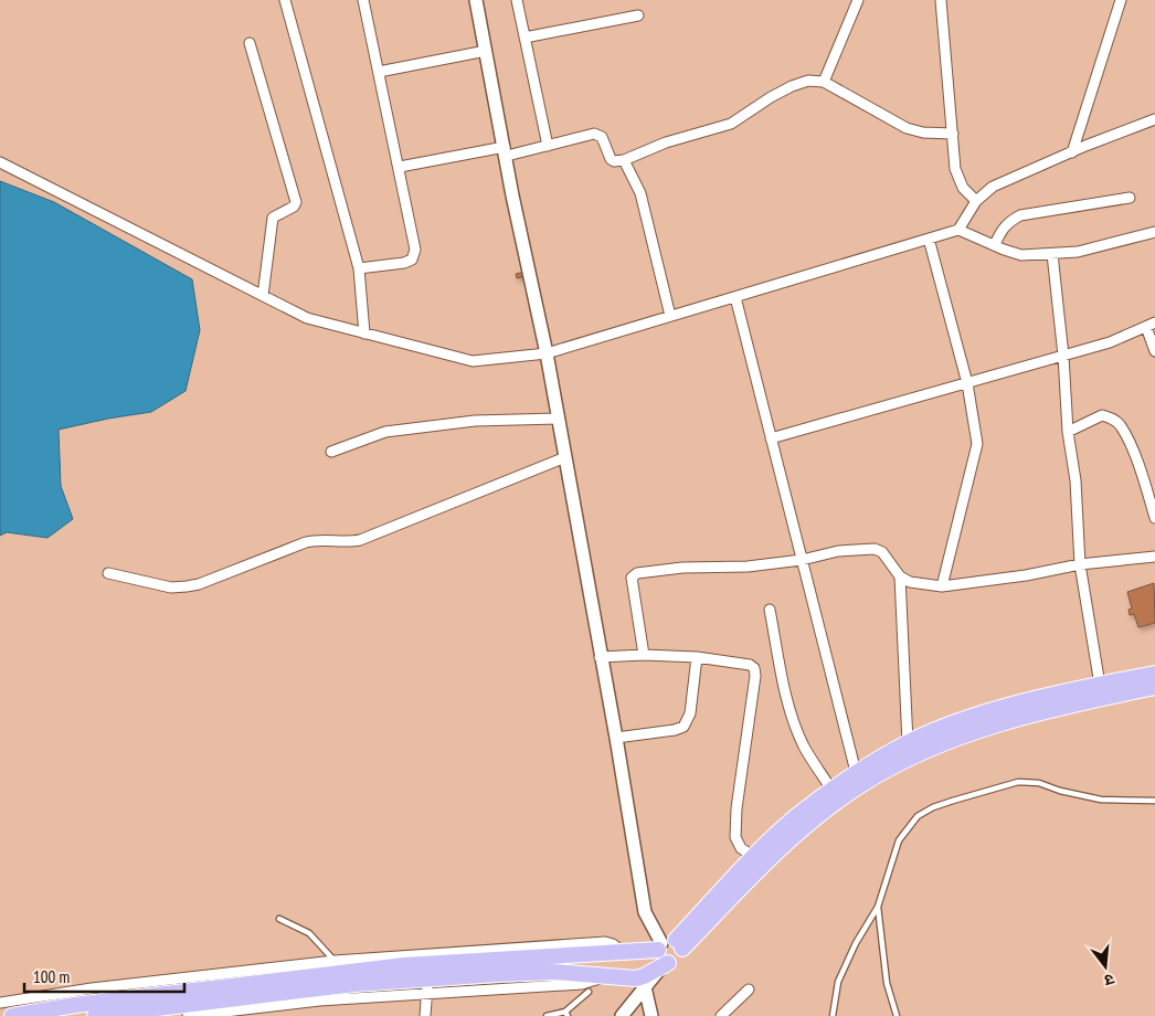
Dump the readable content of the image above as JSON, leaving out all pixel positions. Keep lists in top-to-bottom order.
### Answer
{
  "scale_bar": "100 m",
  "north": "bottom"
}
